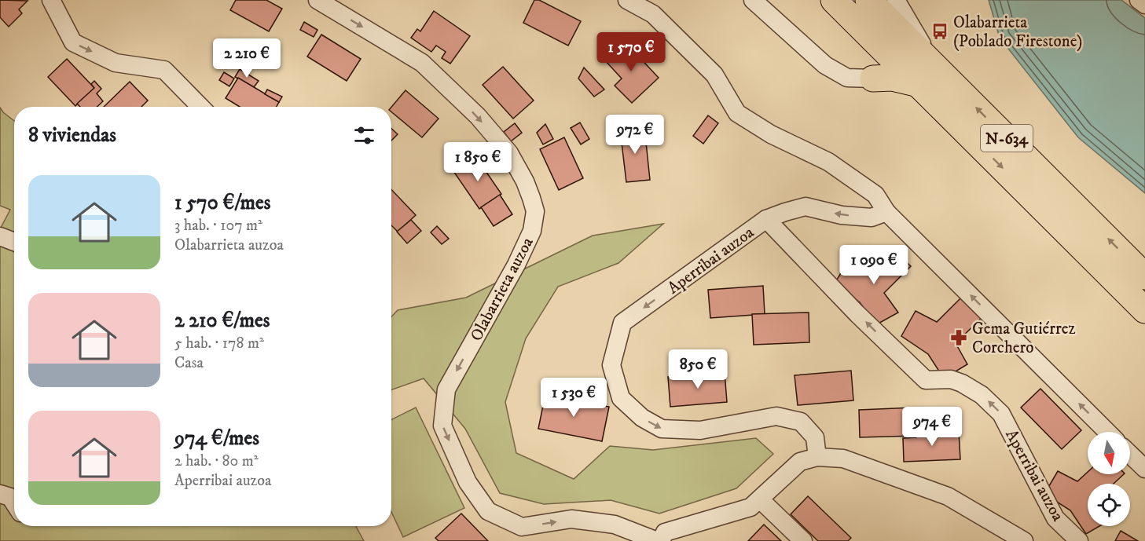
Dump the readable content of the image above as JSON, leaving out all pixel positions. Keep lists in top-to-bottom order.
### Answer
{
  "streets": {
    "highway": ["N-634"],
    "street": ["Aperribai auzoa", "Olabarrieta auzoa"]
  },
  "places": {
    "bus stop": ["Olabarrieta (Poblado Firestone)"],
    "pharmacy": ["Gema Gutiérrez Corchero"]
  },
  "north": "bottom",
  "page": {
    "price": [
      "1 570 €",
      "2 210 €",
      "972 €",
      "1 850 €",
      "1 090 €",
      "850 €",
      "1 530 €",
      "974 €"
    ],
    "heading": "8 viviendas",
    "list": [
      {
        "name": "1 570 €/mes",
        "note": "3 hab. · 107 m² · Olabarrieta auzoa"
      },
      {
        "name": "2 210 €/mes",
        "note": "5 hab. · 178 m² · Casa"
      },
      {
        "name": "974 €/mes",
        "note": "2 hab. · 80 m² · Aperribai auzoa"
      }
    ]
  }
}
